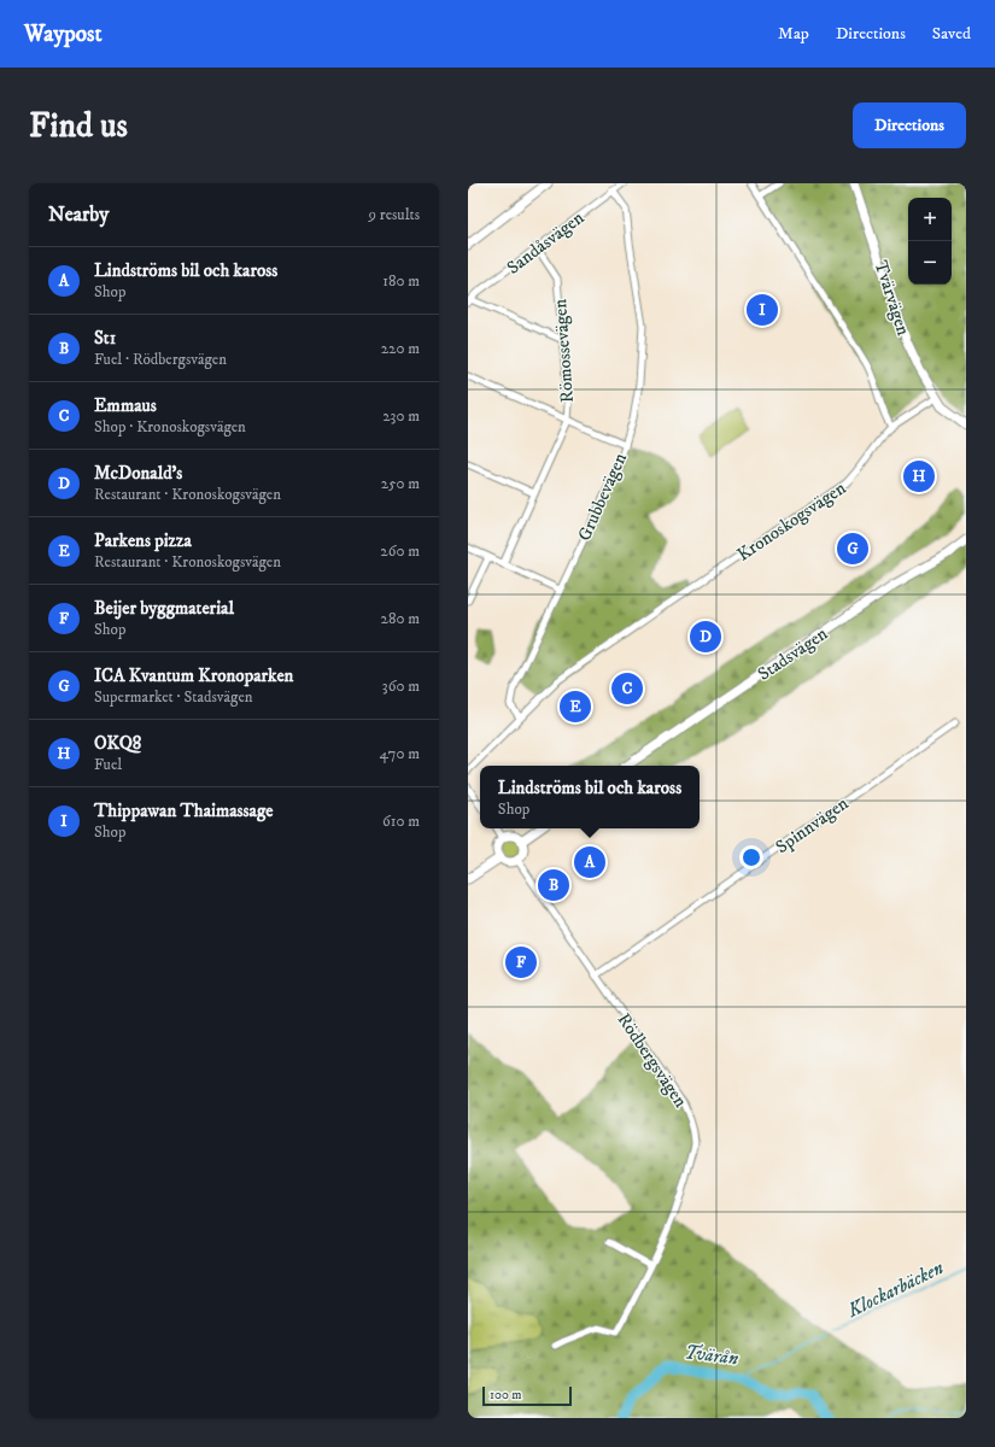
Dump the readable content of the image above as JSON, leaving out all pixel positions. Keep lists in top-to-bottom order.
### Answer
{
  "streets": {
    "main road": ["Tvärvägen", "Stadsvägen"],
    "street": [
      "Sandåsvägen",
      "Römossevägen",
      "Grubbevägen",
      "Kronoskogsvägen",
      "Spinnvägen",
      "Rödbergsvägen"
    ]
  },
  "crossings": [
    ["Sandåsvägen", "Römossevägen"],
    ["Sandåsvägen", "Grubbevägen"],
    ["Tvärvägen", "Kronoskogsvägen"],
    ["Grubbevägen", "Kronoskogsvägen"],
    ["Spinnvägen", "Rödbergsvägen"]
  ],
  "water": ["Klockarbäcken", "Tvärån"],
  "scale_bar": "100 m",
  "page": {
    "header": "Waypost",
    "nav": ["Map", "Directions", "Saved"],
    "buttons": "Directions",
    "title": "Find us",
    "heading": ["Nearby", "9 results"],
    "map_buttons": ["+", "−"],
    "list": [
      {
        "mark": "A",
        "name": "Lindströms bil och kaross",
        "note": "Shop",
        "value": "180 m"
      },
      {
        "mark": "B",
        "name": "St1",
        "note": "Fuel · Rödbergsvägen",
        "value": "220 m"
      },
      {
        "mark": "C",
        "name": "Emmaus",
        "note": "Shop · Kronoskogsvägen",
        "value": "230 m"
      },
      {
        "mark": "D",
        "name": "McDonald's",
        "note": "Restaurant · Kronoskogsvägen",
        "value": "250 m"
      },
      {
        "mark": "E",
        "name": "Parkens pizza",
        "note": "Restaurant · Kronoskogsvägen",
        "value": "260 m"
      },
      {
        "mark": "F",
        "name": "Beijer byggmaterial",
        "note": "Shop",
        "value": "280 m"
      },
      {
        "mark": "G",
        "name": "ICA Kvantum Kronoparken",
        "note": "Supermarket · Stadsvägen",
        "value": "360 m"
      },
      {
        "mark": "H",
        "name": "OKQ8",
        "note": "Fuel",
        "value": "470 m"
      },
      {
        "mark": "I",
        "name": "Thippawan Thaimassage",
        "note": "Shop",
        "value": "610 m"
      }
    ],
    "pins": [
      "I",
      "H",
      "G",
      "D",
      "C",
      "E",
      "A",
      "B",
      "F"
    ],
    "popup": ["Lindströms bil och kaross", "Shop"],
    "scale": "100 m"
  }
}
